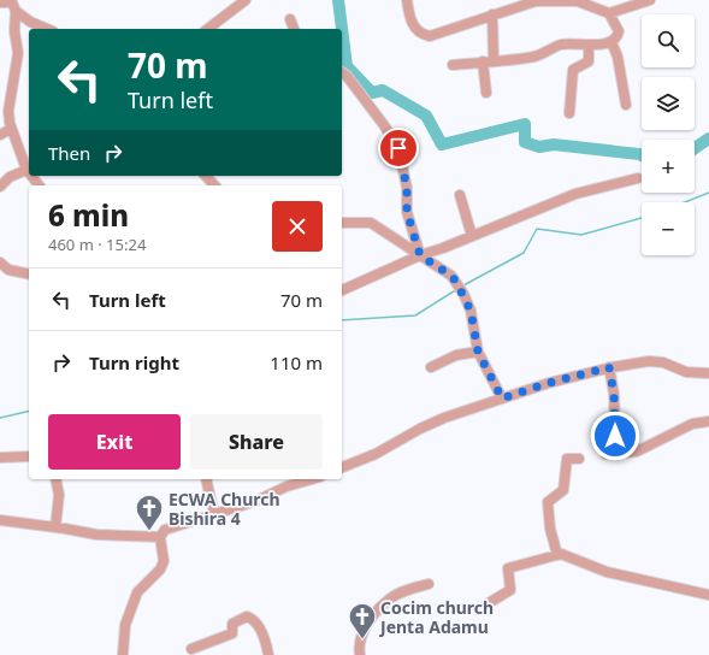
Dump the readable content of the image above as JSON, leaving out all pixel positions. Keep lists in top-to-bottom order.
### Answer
{
  "places": {
    "church": ["ECWA Church Bishira 4", "Cocim church Jenta Adamu"]
  },
  "page": {
    "map_buttons": ["+", "−"],
    "turn": ["70 m", "Turn left"],
    "then": "Then",
    "heading": ["6 min", "460 m · 15:24"],
    "list": [
      {
        "name": "Turn left",
        "value": "70 m"
      },
      {
        "name": "Turn right",
        "value": "110 m"
      }
    ],
    "buttons": ["Exit", "Share"]
  }
}
